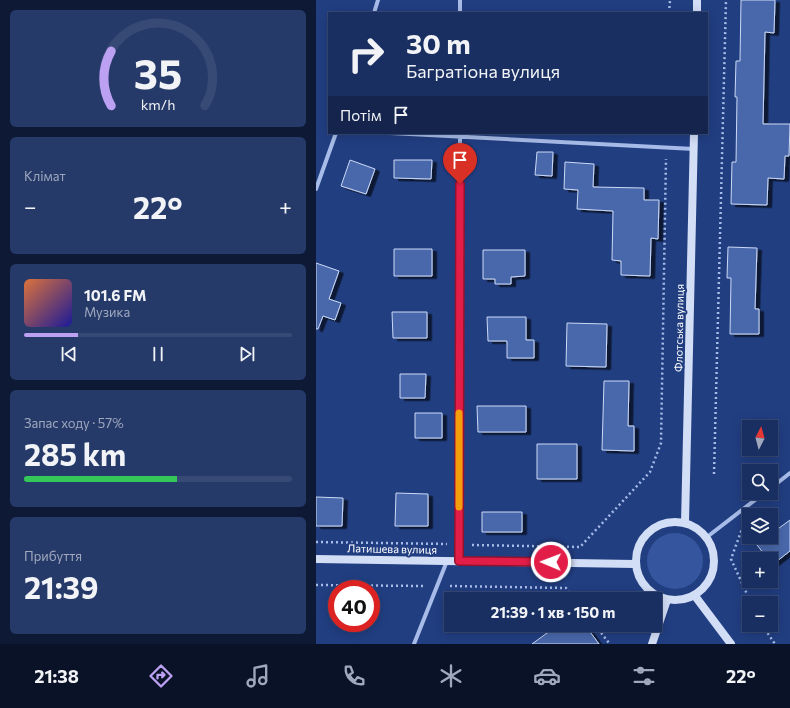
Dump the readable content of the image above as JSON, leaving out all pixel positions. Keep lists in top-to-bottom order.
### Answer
{
  "streets": {
    "street": ["Флотська вулиця", "Латишева вулиця"]
  },
  "crossings": [
    ["Флотська вулиця", "Латишева вулиця"]
  ],
  "north": "top",
  "page": {
    "turn": ["30 m", "Багратіона вулиця"],
    "then": "Потім",
    "tile": [
      "Клімат",
      ["Запас ходу · 57%", "285 km"],
      ["Прибуття", "21:39"]
    ],
    "heat": ["−", "22°", "+"],
    "song": ["101.6 FM", "Музика"],
    "map_buttons": ["+", "−"],
    "limit": "40",
    "trip": "21:39 · 1 хв · 150 m",
    "tabs": ["21:38", "22°"],
    "gauge": ["35", "km/h"]
  }
}
